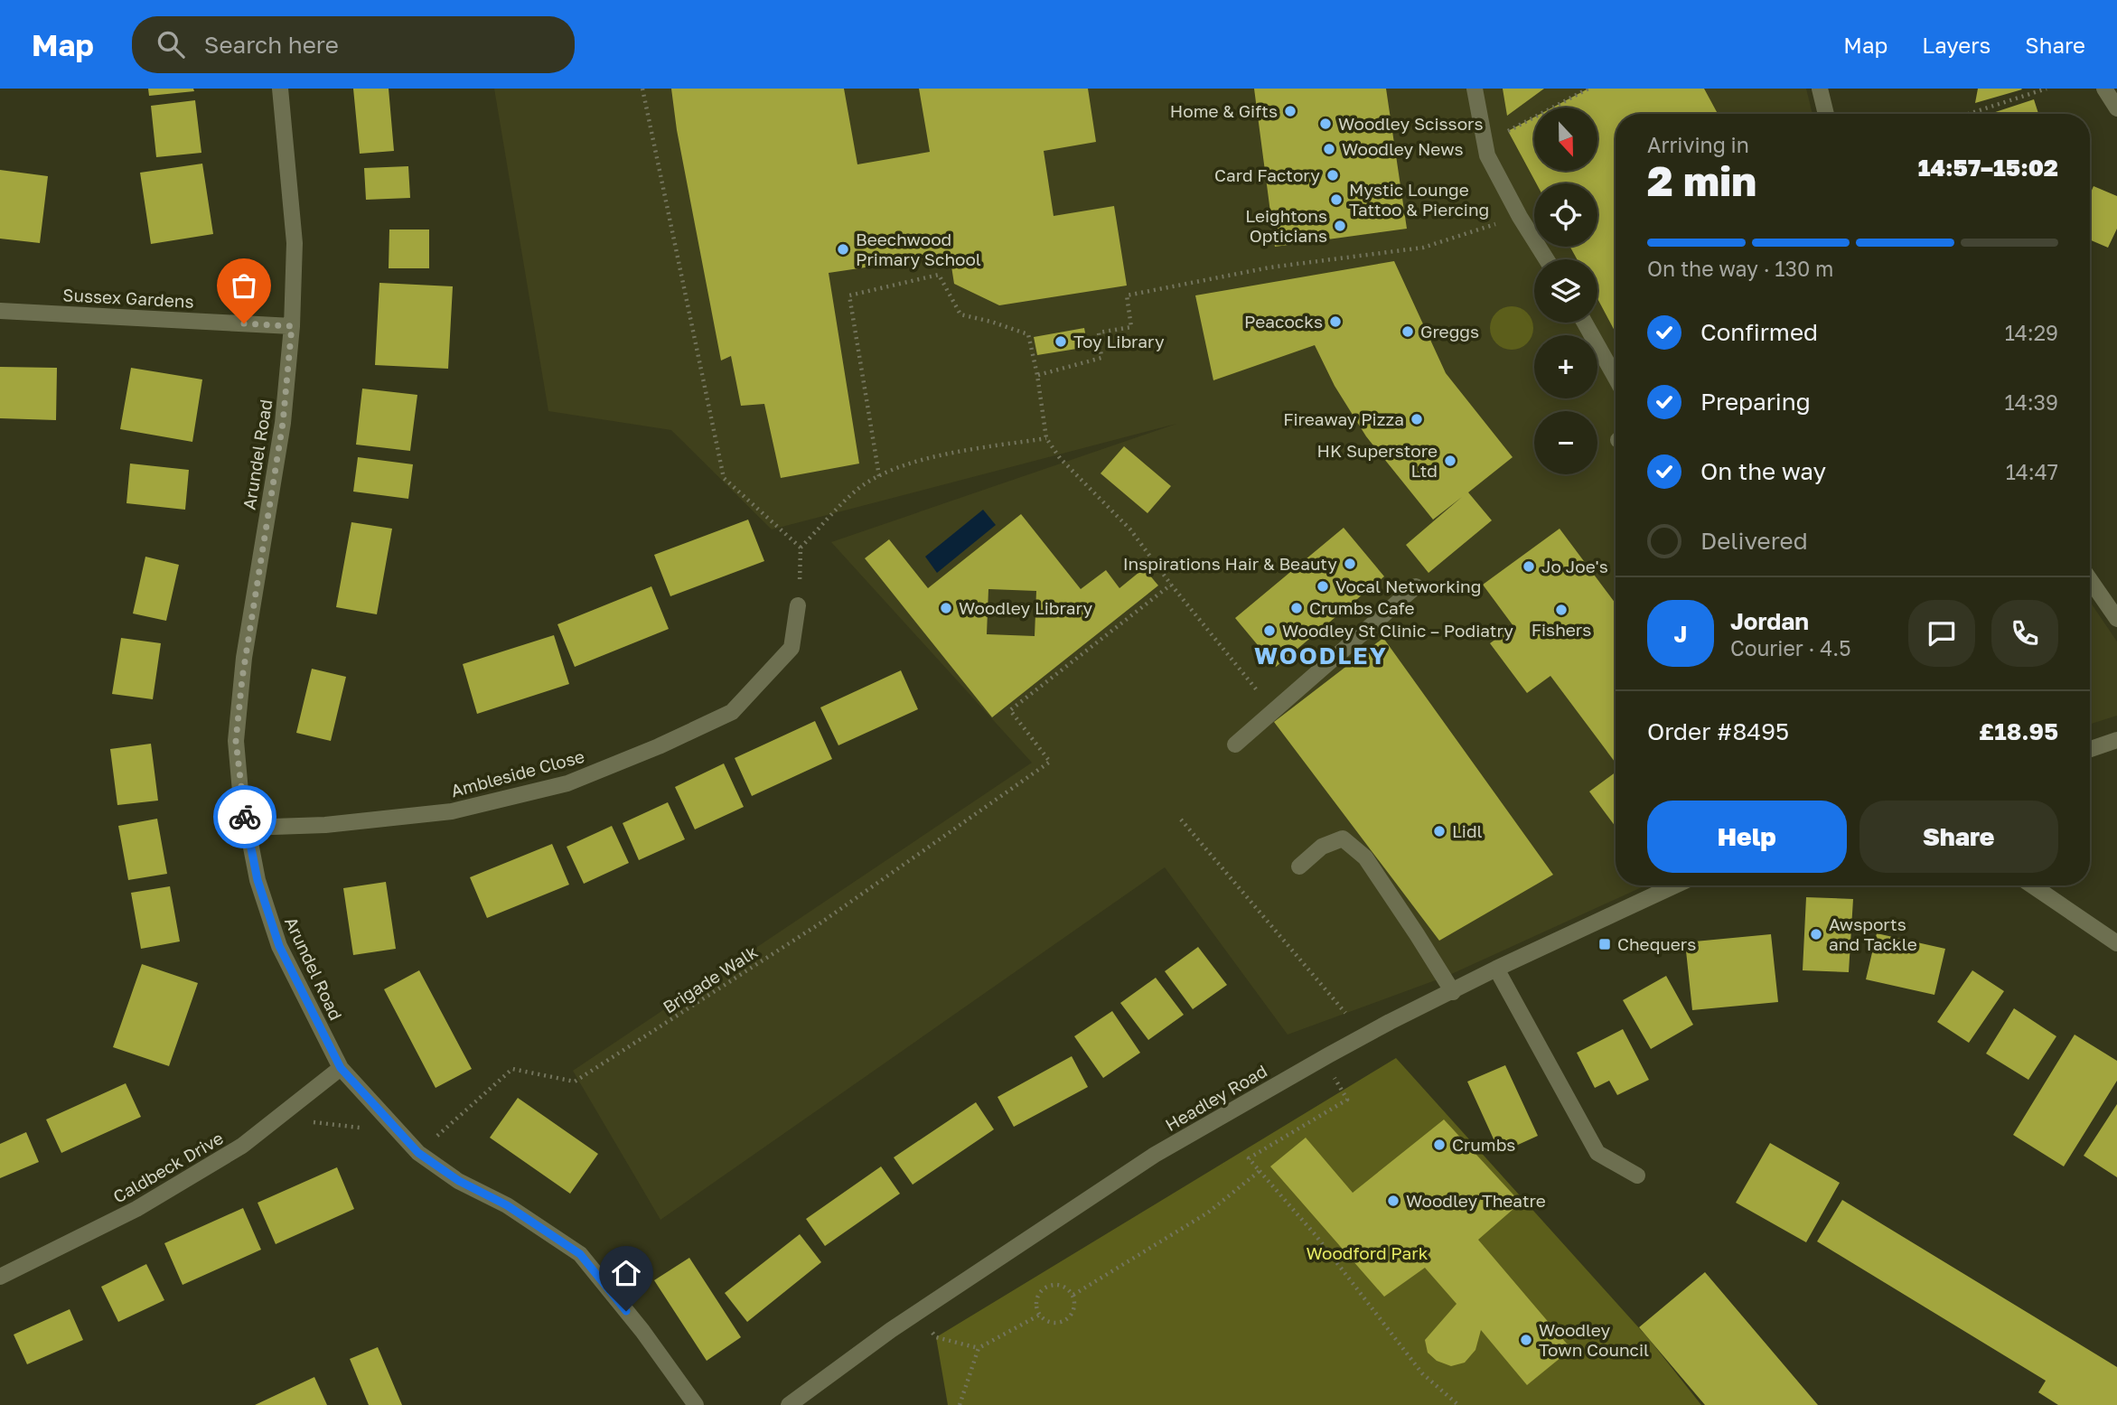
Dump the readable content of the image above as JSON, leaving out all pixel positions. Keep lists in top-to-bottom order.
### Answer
{
  "streets": {
    "street": [
      "Sussex Gardens",
      "Arundel Road",
      "Ambleside Close",
      "Headley Road",
      "Caldbeck Drive"
    ],
    "path": ["Brigade Walk"]
  },
  "crossings": [
    ["Sussex Gardens", "Arundel Road"],
    ["Arundel Road", "Ambleside Close"],
    ["Arundel Road", "Brigade Walk"],
    ["Arundel Road", "Caldbeck Drive"]
  ],
  "districts": ["WOODLEY"],
  "parks": ["Woodford Park"],
  "places": {
    "other": [
      "Home & Gifts",
      "Woodley Scissors",
      "Woodley News",
      "Card Factory",
      "Mystic Lounge Tattoo & Piercing",
      "Leightons Opticians",
      "Beechwood Primary School",
      "Peacocks",
      "Greggs",
      "Toy Library",
      "Fireaway Pizza",
      "HK Superstore Ltd",
      "Inspirations Hair & Beauty",
      "Jo Joe's",
      "Vocal Networking",
      "Woodley Library",
      "Crumbs Cafe",
      "Fishers",
      "Woodley St Clinic – Podiatry",
      "Lidl",
      "Awsports and Tackle",
      "Crumbs",
      "Woodley Theatre",
      "Woodley Town Council"
    ],
    "transit": ["Chequers"]
  },
  "north": "bottom",
  "page": {
    "header": "Map",
    "search": "Search here",
    "nav": ["Map", "Layers", "Share"],
    "map_buttons": ["+", "−"],
    "heading": ["2 min", "Arriving in", "14:57–15:02"],
    "panel": [
      "Jordan",
      "Courier · 4.5",
      "Order #8495",
      "£18.95"
    ],
    "bar": "On the way · 130 m",
    "list": [
      ["Confirmed", "14:29"],
      ["Preparing", "14:39"],
      ["On the way", "14:47"],
      "Delivered"
    ],
    "round": "J",
    "buttons": ["Help", "Share"]
  }
}
